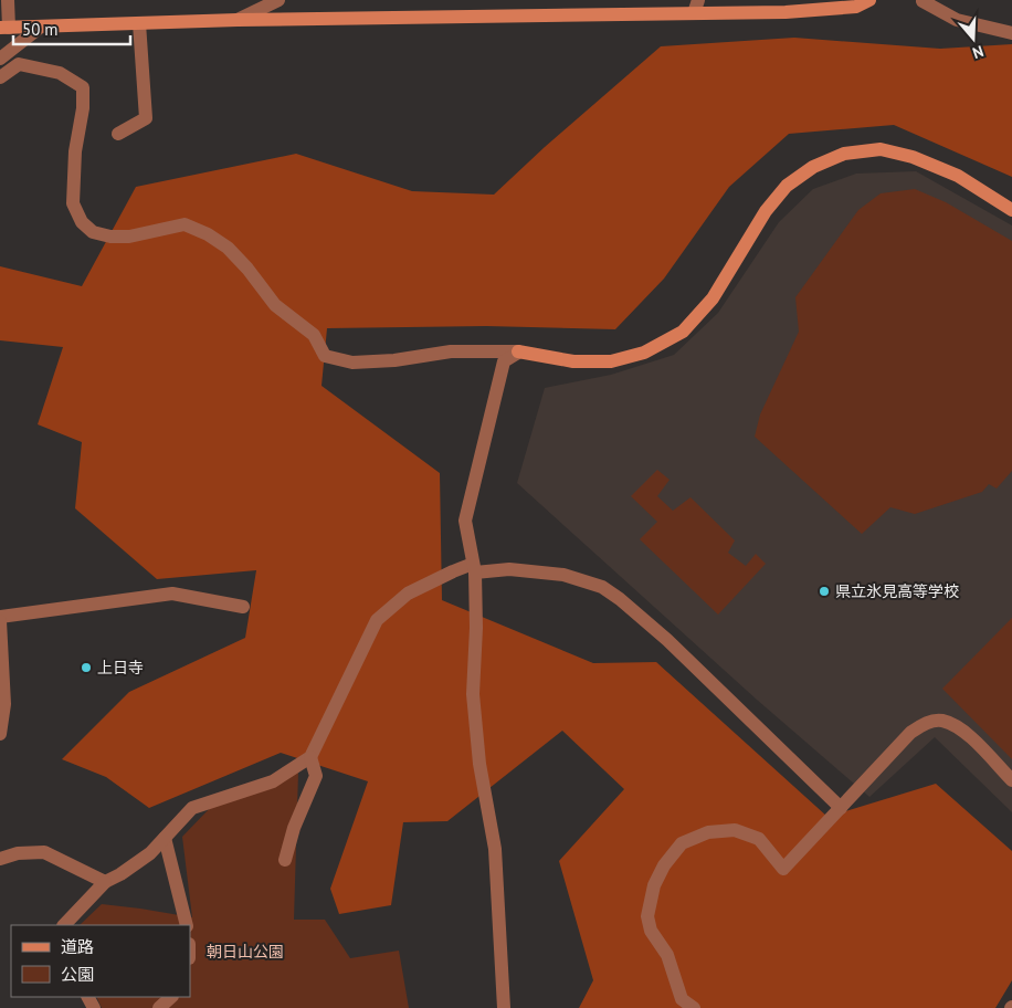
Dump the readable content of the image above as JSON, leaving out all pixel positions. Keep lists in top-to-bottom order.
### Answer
{
  "parks": ["朝日山公園"],
  "places": ["県立氷見高等学校", "上日寺"],
  "legend": ["道路", "公園"],
  "scale_bar": "50 m",
  "north": "bottom"
}
